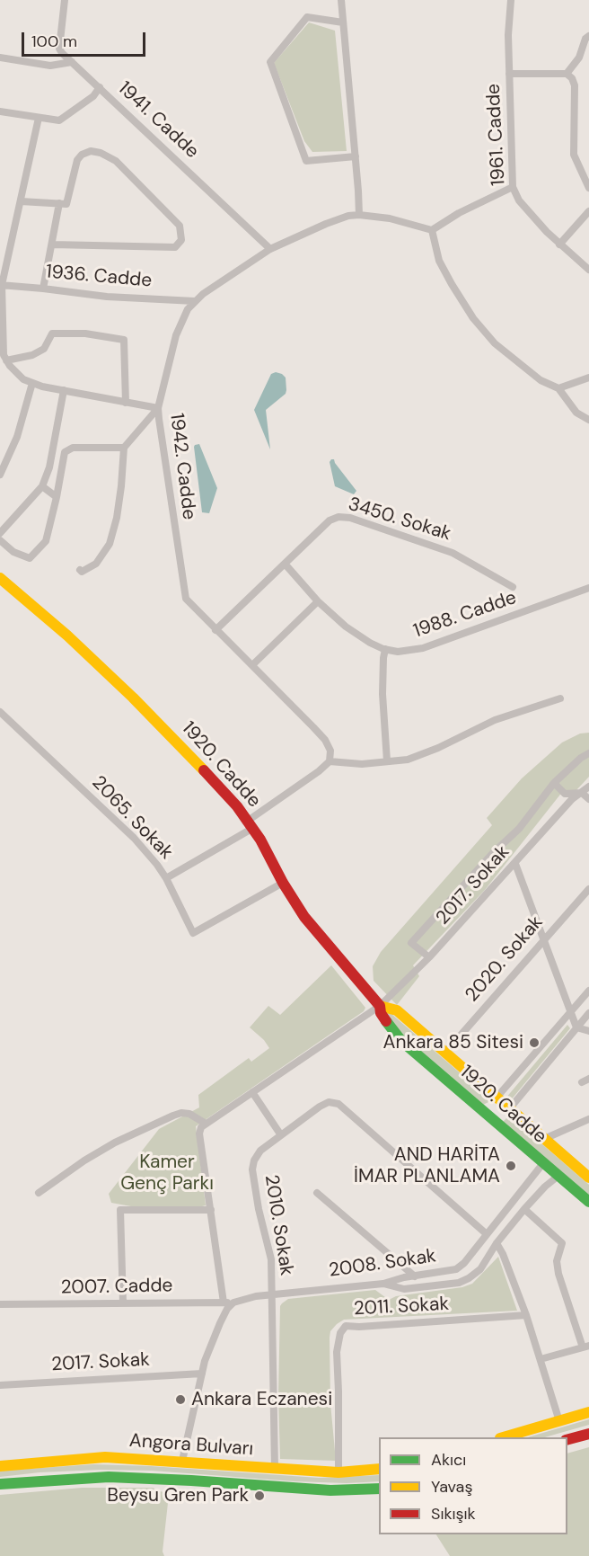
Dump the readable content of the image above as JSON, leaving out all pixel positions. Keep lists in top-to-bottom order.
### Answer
{
  "streets": {
    "main road": ["1920. Cadde", "Angora Bulvarı"],
    "street": [
      "1941. Cadde",
      "1961. Cadde",
      "1936. Cadde",
      "1942. Cadde",
      "3450. Sokak",
      "1988. Cadde",
      "2065. Sokak",
      "2017. Sokak",
      "2020. Sokak",
      "2010. Sokak",
      "2008. Sokak",
      "2007. Cadde",
      "2011. Sokak"
    ]
  },
  "crossings": [
    ["1941. Cadde", "1942. Cadde"],
    ["1936. Cadde", "1942. Cadde"],
    ["1942. Cadde", "3450. Sokak"],
    ["3450. Sokak", "1988. Cadde"],
    ["1920. Cadde", "2065. Sokak"],
    ["1920. Cadde", "2017. Sokak"],
    ["1920. Cadde", "2020. Sokak"],
    ["1920. Cadde", "2008. Sokak"],
    ["2010. Sokak", "2008. Sokak"],
    ["2010. Sokak", "Angora Bulvarı"],
    ["2008. Sokak", "2007. Cadde"],
    ["2011. Sokak", "Angora Bulvarı"]
  ],
  "parks": ["Kamer Genç Parkı"],
  "places": [
    "Ankara 85 Sitesi",
    "AND HARİTA İMAR PLANLAMA",
    "Ankara Eczanesi",
    "Beysu Gren Park"
  ],
  "legend": ["Akıcı", "Yavaş", "Sıkışık"],
  "scale_bar": "100 m"
}
